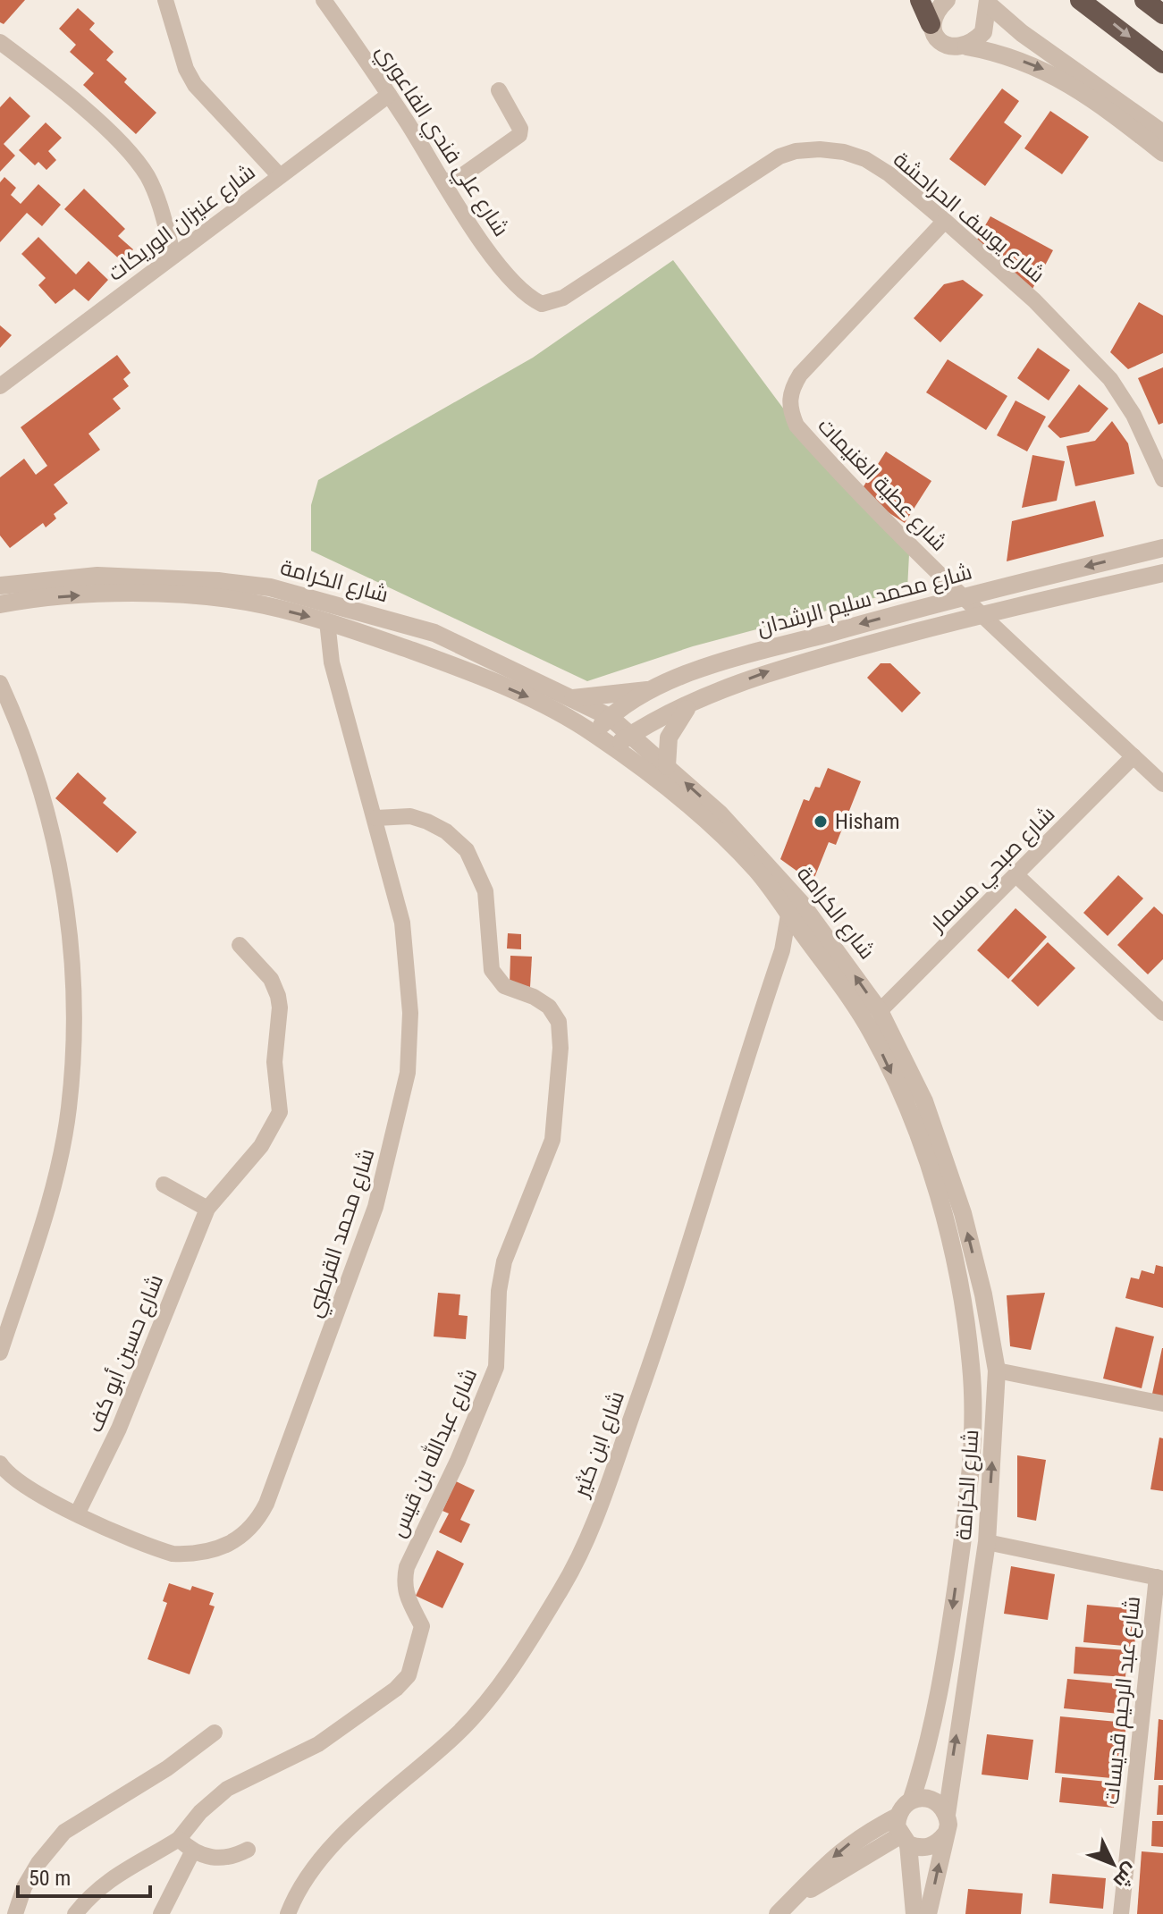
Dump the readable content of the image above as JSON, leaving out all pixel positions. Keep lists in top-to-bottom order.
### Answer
{
  "streets": {
    "street": [
      "شارع علي فندي الفاعوري",
      "شارع يوسف الحراحشة",
      "شارع عنيزان الوريكات",
      "شارع عطية الغنيمات",
      "شارع الكرامة",
      "شارع محمد سليم الرشدان",
      "شارع صبحي مسمار",
      "شارع محمد القرطبي",
      "شارع حسين أبو كف",
      "شارع ابن كثير",
      "شارع عبدالله بن قيس",
      "شارع عبد الرحيم قديسات"
    ]
  },
  "crossings": [
    ["شارع علي فندي الفاعوري", "شارع يوسف الحراحشة"],
    ["شارع علي فندي الفاعوري", "شارع عنيزان الوريكات"],
    ["شارع يوسف الحراحشة", "شارع عطية الغنيمات"],
    ["شارع عطية الغنيمات", "شارع محمد سليم الرشدان"],
    ["شارع عطية الغنيمات", "شارع صبحي مسمار"],
    ["شارع الكرامة", "شارع محمد سليم الرشدان"],
    ["شارع الكرامة", "شارع صبحي مسمار"],
    ["شارع الكرامة", "شارع محمد القرطبي"],
    ["شارع الكرامة", "شارع ابن كثير"],
    ["شارع محمد القرطبي", "شارع حسين أبو كف"],
    ["شارع محمد القرطبي", "شارع عبدالله بن قيس"]
  ],
  "places": ["Hisham"],
  "scale_bar": "50 m",
  "north": "bottom right"
}
